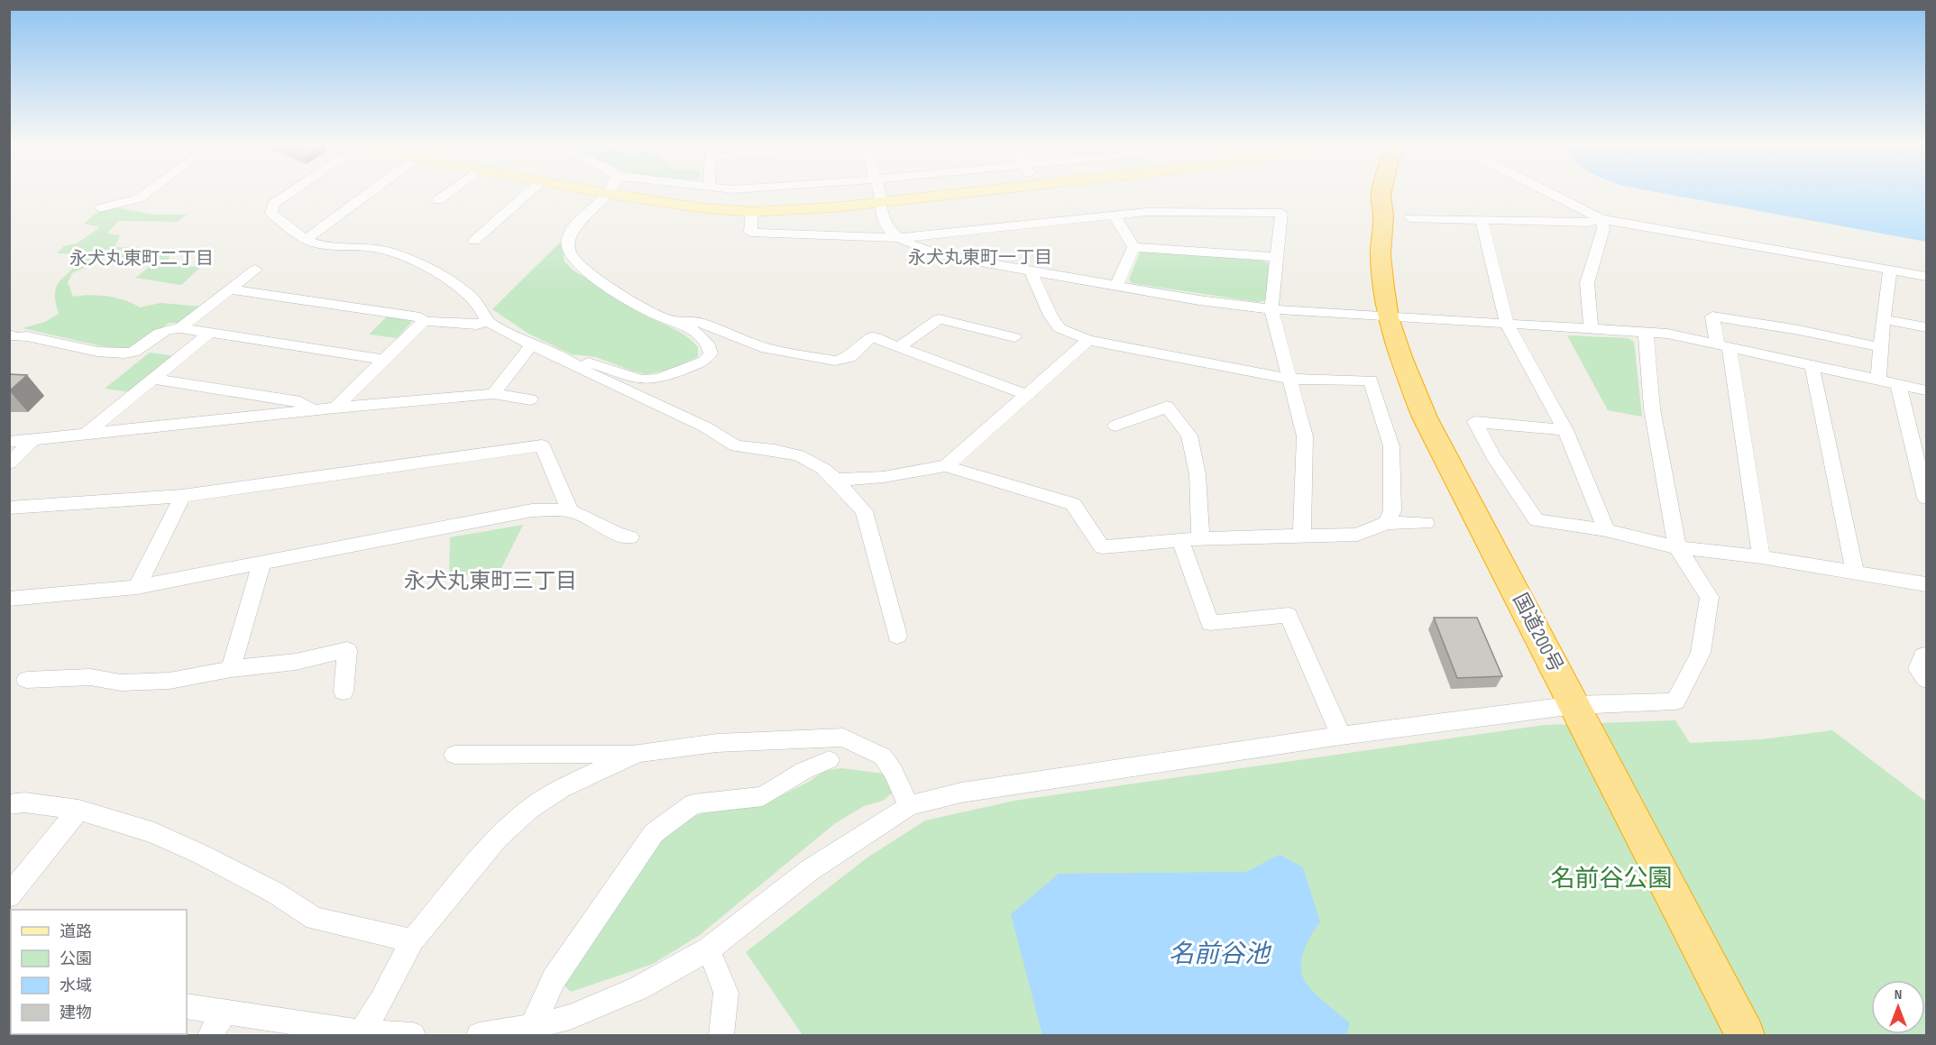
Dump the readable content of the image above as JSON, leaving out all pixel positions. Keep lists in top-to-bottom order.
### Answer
{
  "streets": {
    "highway": ["国道200号"]
  },
  "districts": ["永犬丸東町一丁目", "永犬丸東町二丁目", "永犬丸東町三丁目"],
  "water": ["名前谷池"],
  "parks": ["名前谷公園"],
  "legend": [
    "道路",
    "公園",
    "水域",
    "建物"
  ],
  "north": "top"
}
